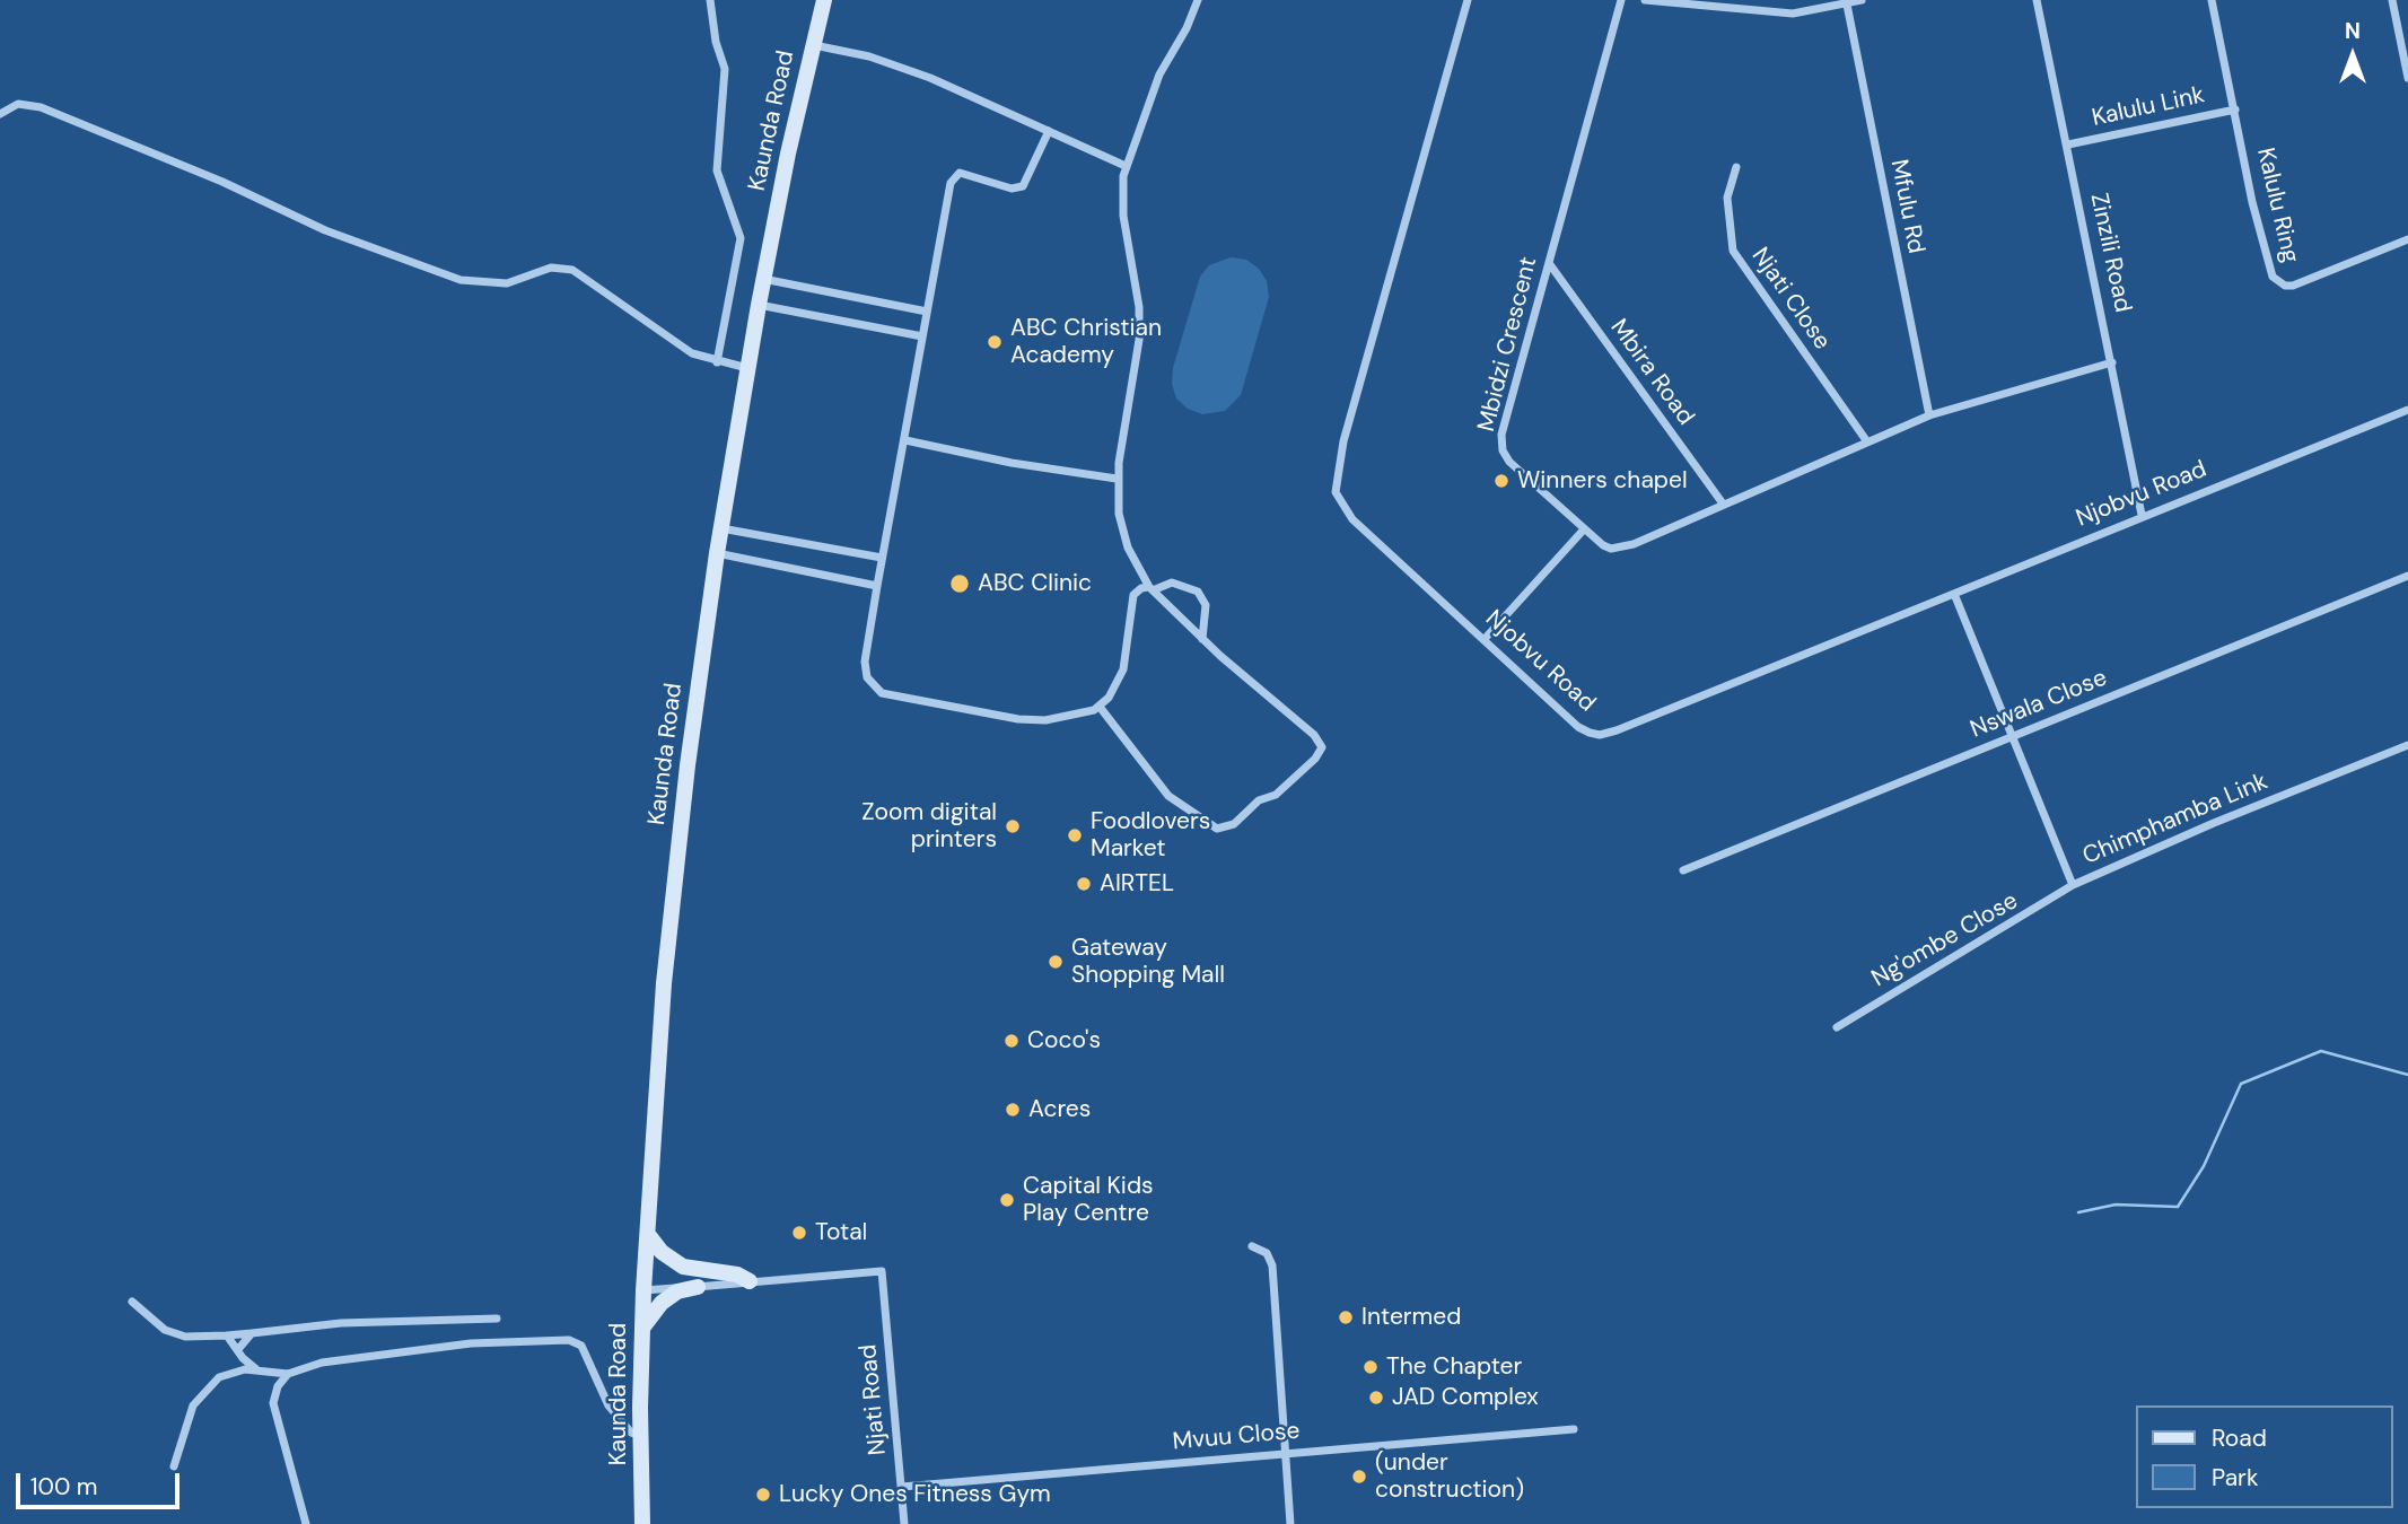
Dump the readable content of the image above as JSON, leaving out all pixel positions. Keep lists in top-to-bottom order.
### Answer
{
  "streets": {
    "main road": ["Kaunda Road"],
    "street": [
      "Kalulu Link",
      "Kalulu Ring",
      "Mfulu Rd",
      "Zinzili Road",
      "Njati Close",
      "Mbidzi Crescent",
      "Mbira Road",
      "Njobvu Road",
      "Nswala Close",
      "Chimphamba Link",
      "Ng'ombe Close",
      "Njati Road",
      "Mvuu Close"
    ]
  },
  "crossings": [
    ["Kalulu Link", "Kalulu Ring"],
    ["Kalulu Link", "Zinzili Road"],
    ["Mfulu Rd", "Mbidzi Crescent"],
    ["Zinzili Road", "Mbidzi Crescent"],
    ["Zinzili Road", "Njobvu Road"],
    ["Njati Close", "Mbidzi Crescent"],
    ["Mbidzi Crescent", "Mbira Road"],
    ["Njobvu Road", "Chimphamba Link"],
    ["Nswala Close", "Chimphamba Link"],
    ["Chimphamba Link", "Ng'ombe Close"],
    ["Njati Road", "Mvuu Close"]
  ],
  "places": [
    "ABC Christian Academy",
    "Winners chapel",
    "ABC Clinic",
    "Zoom digital printers",
    "Foodlovers Market",
    "AIRTEL",
    "Gateway Shopping Mall",
    "Coco's",
    "Acres",
    "Capital Kids Play Centre",
    "Total",
    "Intermed",
    "The Chapter",
    "JAD Complex",
    "(under construction)",
    "Lucky Ones Fitness Gym"
  ],
  "legend": ["Road", "Park"],
  "scale_bar": "100 m",
  "north": "top"
}
